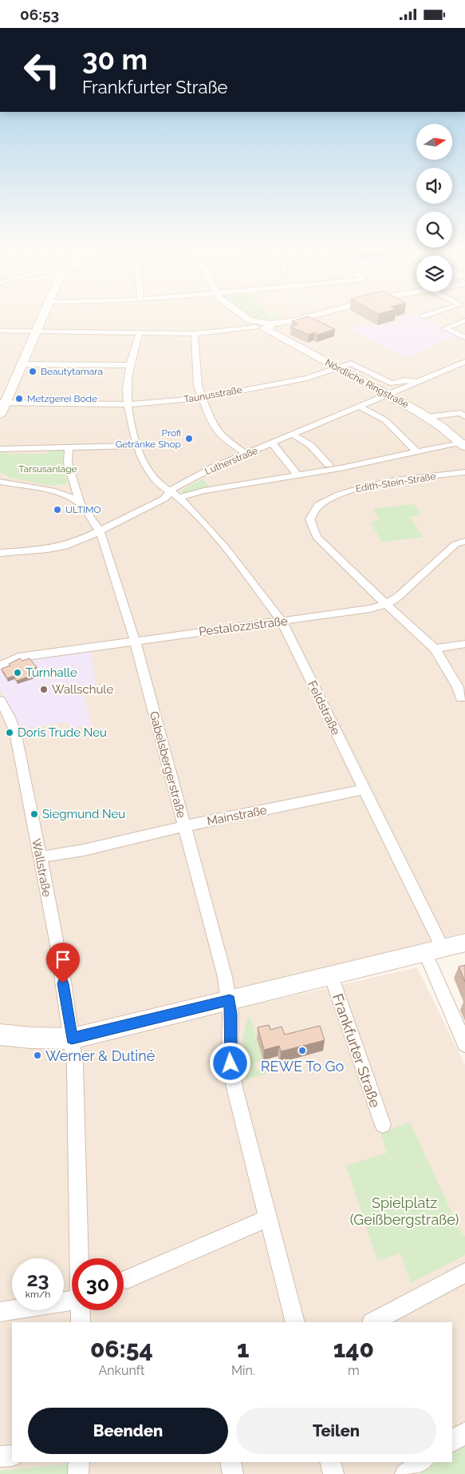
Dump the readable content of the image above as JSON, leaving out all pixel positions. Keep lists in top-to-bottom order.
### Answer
{
  "streets": {
    "street": [
      "Nördliche Ringstraße",
      "Taunusstraße",
      "Lutherstraße",
      "Edith-Stein-Straße",
      "Pestalozzistraße",
      "Feldstraße",
      "Gabelsbergerstraße",
      "Mainstraße",
      "Wallstraße",
      "Frankfurter Straße"
    ]
  },
  "crossings": [
    ["Nördliche Ringstraße", "Taunusstraße"],
    ["Nördliche Ringstraße", "Lutherstraße"],
    ["Taunusstraße", "Lutherstraße"],
    ["Taunusstraße", "Feldstraße"],
    ["Lutherstraße", "Feldstraße"],
    ["Lutherstraße", "Gabelsbergerstraße"],
    ["Edith-Stein-Straße", "Pestalozzistraße"],
    ["Pestalozzistraße", "Feldstraße"],
    ["Pestalozzistraße", "Gabelsbergerstraße"],
    ["Feldstraße", "Mainstraße"],
    ["Gabelsbergerstraße", "Mainstraße"],
    ["Mainstraße", "Wallstraße"]
  ],
  "parks": ["Tarsusanlage", "Spielplatz (Geißbergstraße)"],
  "places": [
    "Beautytamara",
    "Metzgerei Bode",
    "Profi Getränke Shop",
    "ULTIMO",
    "Turnhalle",
    "Wallschule",
    "Doris Trude Neu",
    "Siegmund Neu",
    "REWE To Go",
    "Werner & Dutiné"
  ],
  "north": "right",
  "page": {
    "status": "06:53",
    "turn": ["30 m", "Frankfurter Straße"],
    "speed": "23 km/h",
    "limit": "30",
    "eta": [
      "06:54",
      "Ankunft",
      "1",
      "Min.",
      "140",
      "m"
    ],
    "buttons": ["Beenden", "Teilen"]
  }
}
